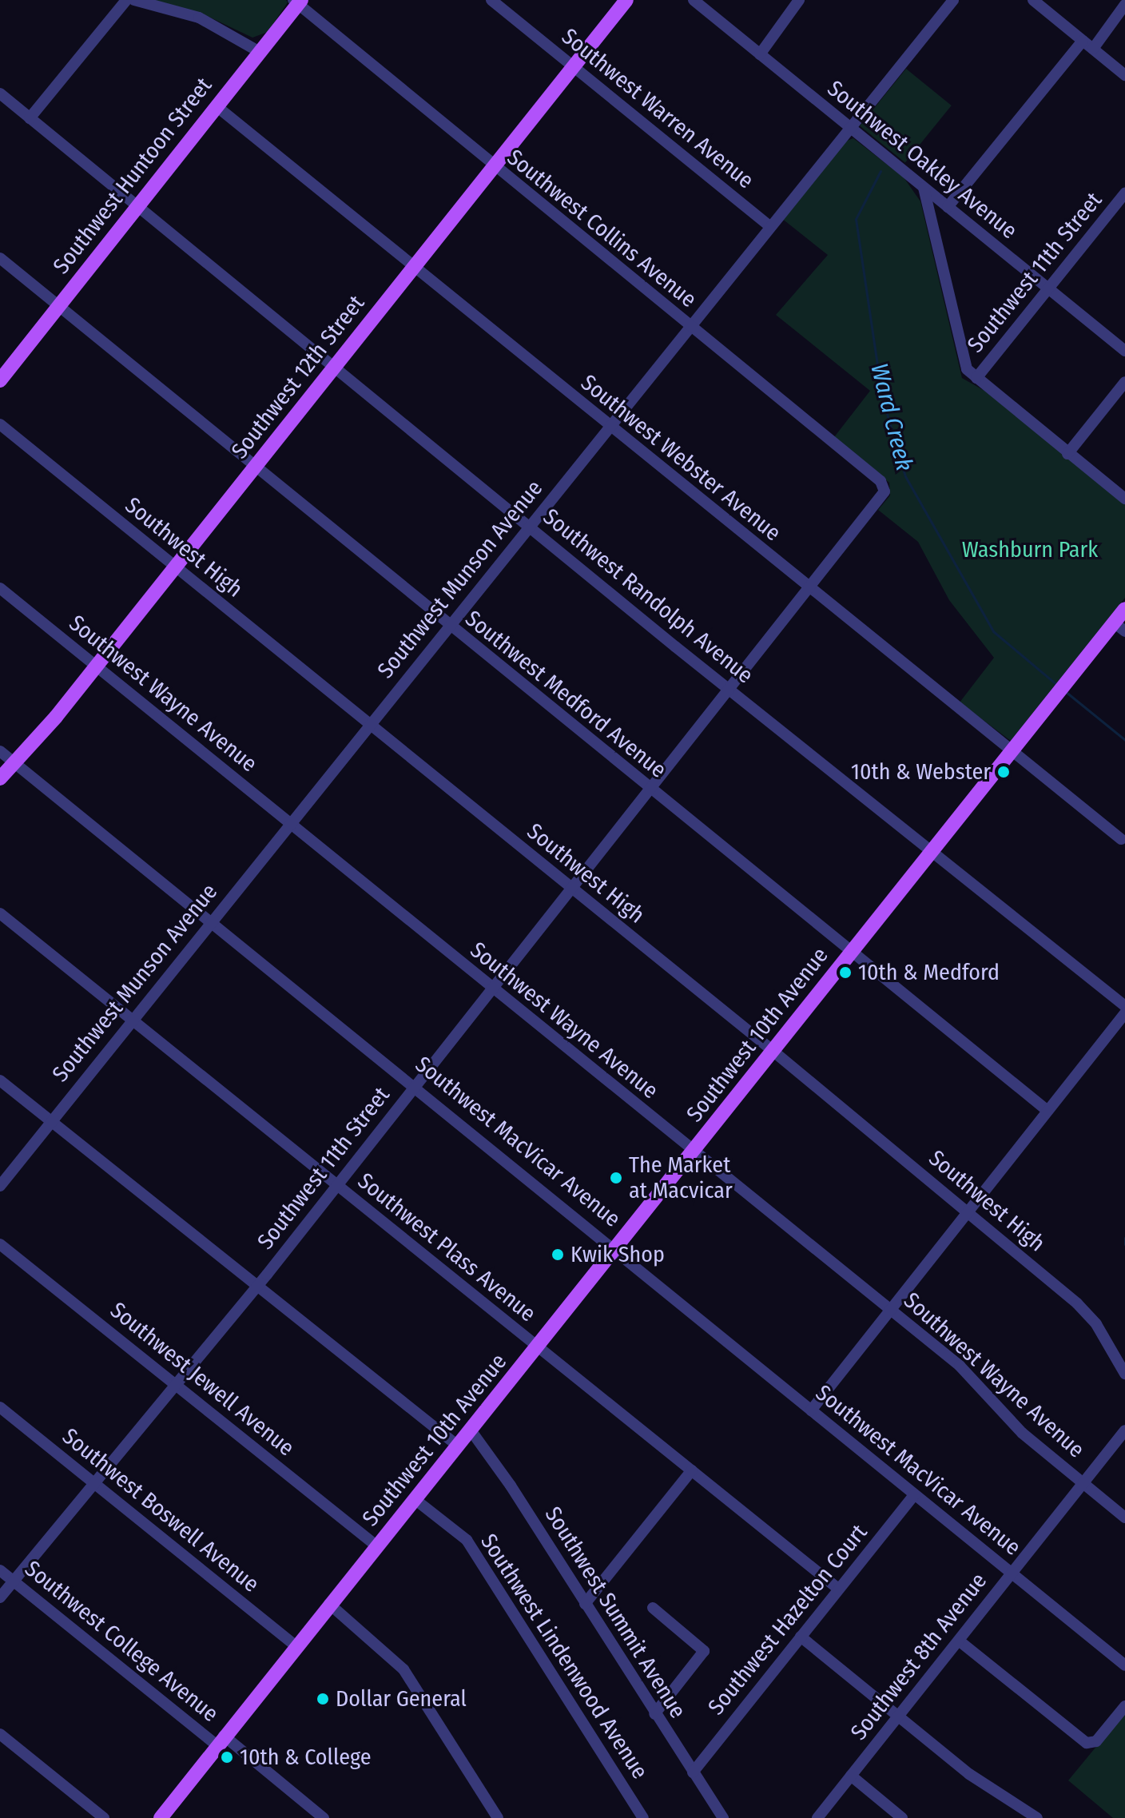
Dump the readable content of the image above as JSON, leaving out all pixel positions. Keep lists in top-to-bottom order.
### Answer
{
  "streets": {
    "main road": ["Southwest Huntoon Street", "Southwest 12th Street", "Southwest 10th Avenue"],
    "street": [
      "Southwest Warren Avenue",
      "Southwest Oakley Avenue",
      "Southwest Collins Avenue",
      "Southwest 11th Street",
      "Southwest Webster Avenue",
      "Southwest High",
      "Southwest Munson Avenue",
      "Southwest Randolph Avenue",
      "Southwest Wayne Avenue",
      "Southwest Medford Avenue",
      "Southwest MacVicar Avenue",
      "Southwest Plass Avenue",
      "Southwest Jewell Avenue",
      "Southwest Boswell Avenue",
      "Southwest Summit Avenue",
      "Southwest Hazelton Court",
      "Southwest College Avenue",
      "Southwest Lindenwood Avenue",
      "Southwest 8th Avenue"
    ]
  },
  "crossings": [
    ["Southwest Warren Avenue", "Southwest 12th Street"],
    ["Southwest Warren Avenue", "Southwest Munson Avenue"],
    ["Southwest Oakley Avenue", "Southwest 11th Street"],
    ["Southwest Oakley Avenue", "Southwest Munson Avenue"],
    ["Southwest Huntoon Street", "Southwest Collins Avenue"],
    ["Southwest Huntoon Street", "Southwest Webster Avenue"],
    ["Southwest Huntoon Street", "Southwest Randolph Avenue"],
    ["Southwest Huntoon Street", "Southwest Medford Avenue"],
    ["Southwest Collins Avenue", "Southwest 11th Street"],
    ["Southwest Collins Avenue", "Southwest 12th Street"],
    ["Southwest Collins Avenue", "Southwest Munson Avenue"],
    ["Southwest 11th Street", "Southwest Webster Avenue"],
    ["Southwest 11th Street", "Southwest High"],
    ["Southwest 11th Street", "Southwest Randolph Avenue"],
    ["Southwest 11th Street", "Southwest Wayne Avenue"],
    ["Southwest 11th Street", "Southwest Medford Avenue"],
    ["Southwest 11th Street", "Southwest MacVicar Avenue"],
    ["Southwest 11th Street", "Southwest Plass Avenue"],
    ["Southwest 11th Street", "Southwest Jewell Avenue"],
    ["Southwest 11th Street", "Southwest Boswell Avenue"],
    ["Southwest 11th Street", "Southwest College Avenue"],
    ["Southwest 12th Street", "Southwest Webster Avenue"],
    ["Southwest 12th Street", "Southwest High"],
    ["Southwest 12th Street", "Southwest Randolph Avenue"],
    ["Southwest 12th Street", "Southwest Wayne Avenue"],
    ["Southwest 12th Street", "Southwest Medford Avenue"],
    ["Southwest 12th Street", "Southwest MacVicar Avenue"],
    ["Southwest Webster Avenue", "Southwest Munson Avenue"],
    ["Southwest Webster Avenue", "Southwest 10th Avenue"],
    ["Southwest High", "Southwest Munson Avenue"],
    ["Southwest High", "Southwest 10th Avenue"],
    ["Southwest Munson Avenue", "Southwest Randolph Avenue"],
    ["Southwest Munson Avenue", "Southwest Wayne Avenue"],
    ["Southwest Munson Avenue", "Southwest Medford Avenue"],
    ["Southwest Munson Avenue", "Southwest MacVicar Avenue"],
    ["Southwest Munson Avenue", "Southwest Plass Avenue"],
    ["Southwest Randolph Avenue", "Southwest 10th Avenue"],
    ["Southwest Wayne Avenue", "Southwest 10th Avenue"],
    ["Southwest Wayne Avenue", "Southwest 8th Avenue"],
    ["Southwest Medford Avenue", "Southwest 10th Avenue"],
    ["Southwest 10th Avenue", "Southwest MacVicar Avenue"],
    ["Southwest 10th Avenue", "Southwest Plass Avenue"],
    ["Southwest 10th Avenue", "Southwest Jewell Avenue"],
    ["Southwest 10th Avenue", "Southwest Boswell Avenue"],
    ["Southwest 10th Avenue", "Southwest Summit Avenue"],
    ["Southwest 10th Avenue", "Southwest College Avenue"],
    ["Southwest 10th Avenue", "Southwest Lindenwood Avenue"],
    ["Southwest MacVicar Avenue", "Southwest Hazelton Court"],
    ["Southwest MacVicar Avenue", "Southwest 8th Avenue"],
    ["Southwest Plass Avenue", "Southwest Hazelton Court"],
    ["Southwest Summit Avenue", "Southwest Hazelton Court"]
  ],
  "water": ["Ward Creek"],
  "parks": ["Washburn Park"],
  "places": [
    "10th & Webster",
    "10th & Medford",
    "The Market at Macvicar",
    "Kwik Shop",
    "Dollar General",
    "10th & College"
  ]
}
